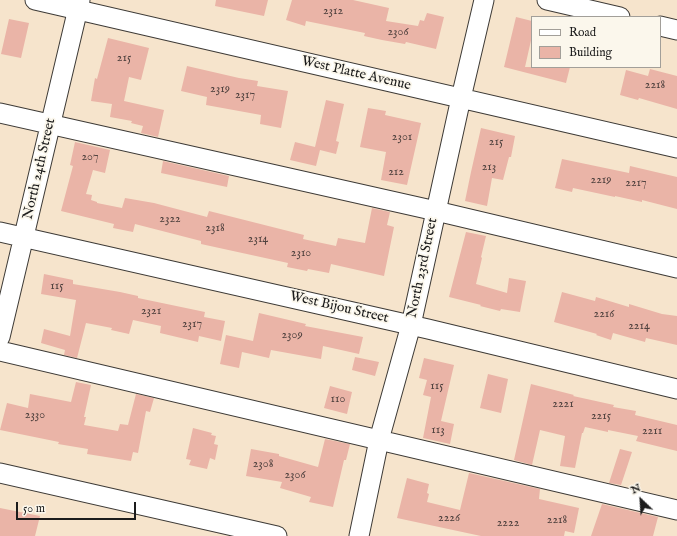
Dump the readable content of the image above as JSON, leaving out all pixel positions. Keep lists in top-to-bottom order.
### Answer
{
  "streets": {
    "street": [
      "West Platte Avenue",
      "North 24th Street",
      "North 23rd Street",
      "West Bijou Street"
    ]
  },
  "crossings": [
    ["West Platte Avenue", "North 24th Street"],
    ["West Platte Avenue", "North 23rd Street"],
    ["North 24th Street", "West Bijou Street"],
    ["North 23rd Street", "West Bijou Street"]
  ],
  "house_numbers": [
    "2312",
    "2306",
    "215",
    "2218",
    "2319",
    "2317",
    "2301",
    "215",
    "207",
    "213",
    "212",
    "2219",
    "2217",
    "2322",
    "2318",
    "2314",
    "2310",
    "115",
    "2321",
    "2216",
    "2317",
    "2214",
    "2309",
    "115",
    "110",
    "2221",
    "2330",
    "2215",
    "113",
    "2211",
    "2308",
    "2306",
    "2226",
    "2218",
    "2222"
  ],
  "legend": ["Road", "Building"],
  "scale_bar": "50 m",
  "north": "top left"
}
